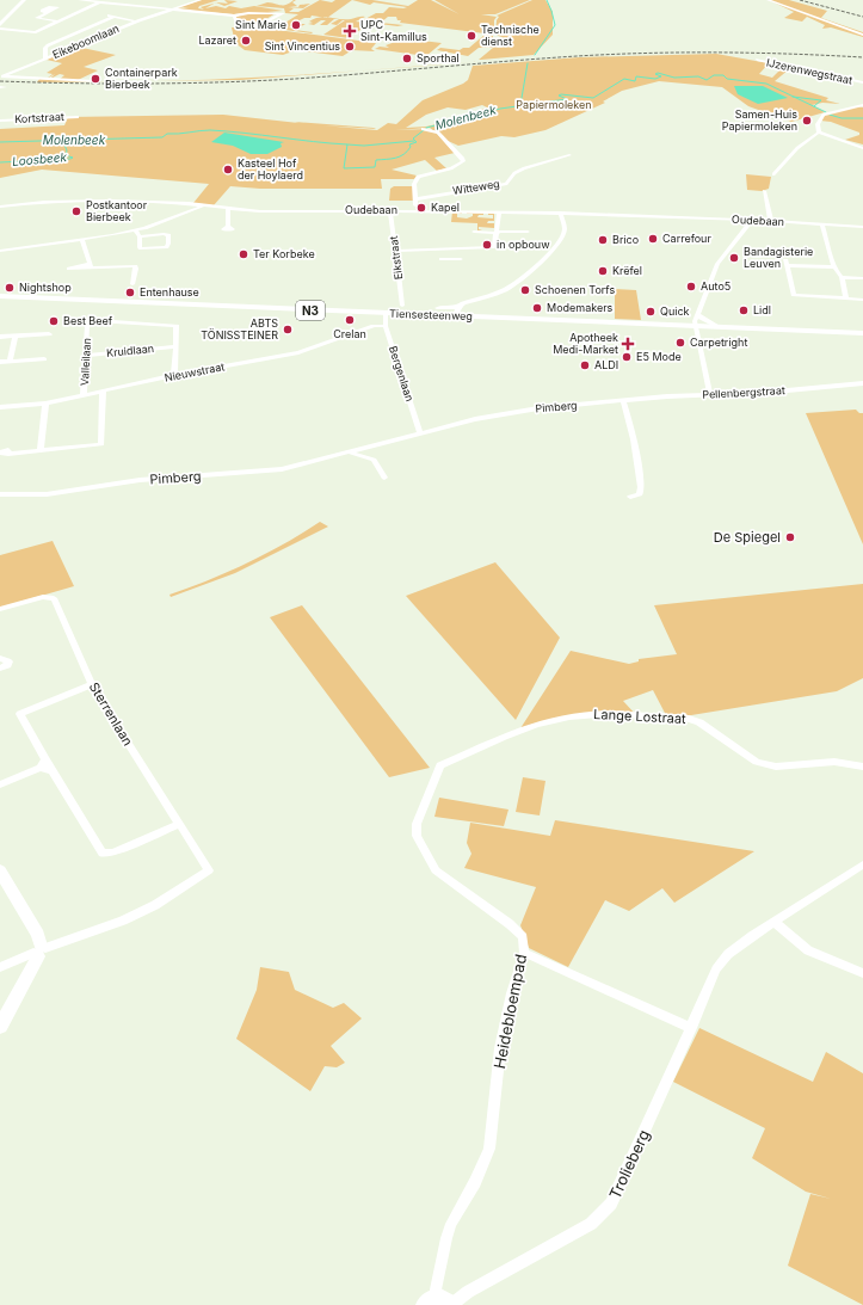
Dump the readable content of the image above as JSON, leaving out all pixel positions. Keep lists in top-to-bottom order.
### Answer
{
  "streets": {
    "main road": ["N3", "Tiensesteenweg"],
    "street": [
      "Eikeboomlaan",
      "IJzerenwegstraat",
      "Kortstraat",
      "Witteweg",
      "Oudebaan",
      "Eikstraat",
      "Kruidlaan",
      "Valleilaan",
      "Nieuwstraat",
      "Bergenlaan",
      "Pellenbergstraat",
      "Pimberg",
      "Sterrenlaan",
      "Lange Lostraat",
      "Heidebloempad",
      "Trolieberg"
    ]
  },
  "crossings": [
    ["Oudebaan", "Eikstraat"],
    ["Tiensesteenweg", "Bergenlaan"],
    ["Kruidlaan", "Valleilaan"],
    ["Valleilaan", "Nieuwstraat"],
    ["Nieuwstraat", "Bergenlaan"],
    ["Bergenlaan", "Pimberg"],
    ["Pellenbergstraat", "Pimberg"],
    ["Lange Lostraat", "Heidebloempad"],
    ["Heidebloempad", "Trolieberg"]
  ],
  "water": ["Molenbeek", "Loosbeek"],
  "parks": ["Papiermoleken"],
  "places": {
    "other": [
      "Sint Marie",
      "Technische dienst",
      "Lazaret",
      "Sint Vincentius",
      "Sporthal",
      "Containerpark Bierbeek",
      "Samen-Huis Papiermoleken",
      "Kasteel Hof der Hoylaerd",
      "Kapel",
      "Postkantoor Bierbeek",
      "Carrefour",
      "Brico",
      "in opbouw",
      "Ter Korbeke",
      "Bandagisterie Leuven",
      "Krëfel",
      "Auto5",
      "Nightshop",
      "Schoenen Torfs",
      "Entenhause",
      "Modemakers",
      "Lidl",
      "Quick",
      "Crelan",
      "Best Beef",
      "ABTS TÖNISSTEINER",
      "Carpetright",
      "E5 Mode",
      "ALDI",
      "De Spiegel"
    ],
    "health": ["UPC Sint-Kamillus", "Apotheek Medi-Market"]
  }
}
